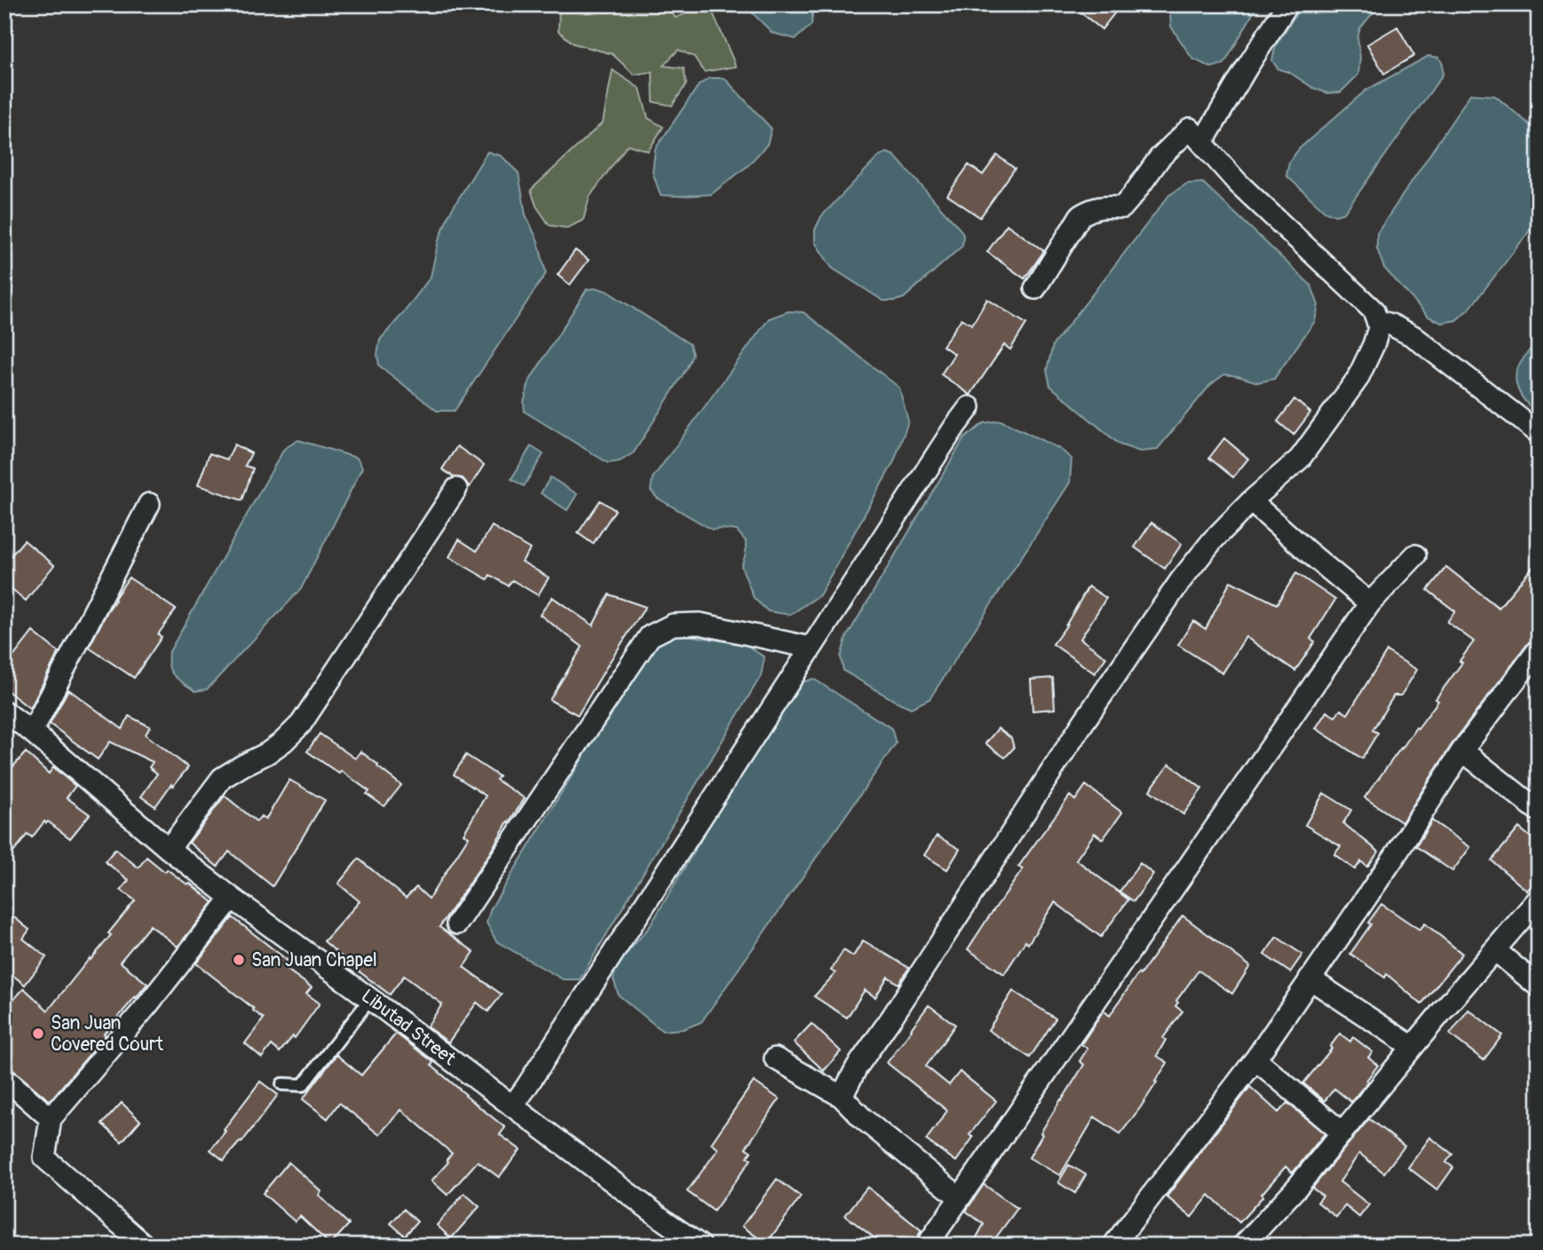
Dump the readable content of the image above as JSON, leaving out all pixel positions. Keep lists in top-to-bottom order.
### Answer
{
  "streets": {
    "street": ["Libutad Street"]
  },
  "places": ["San Juan Chapel", "San Juan Covered Court"]
}
